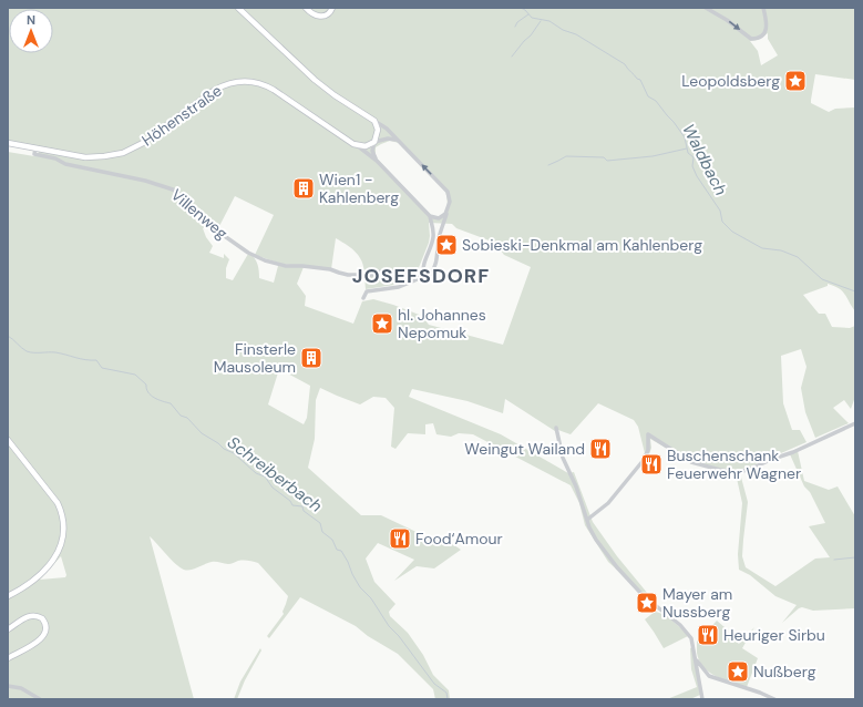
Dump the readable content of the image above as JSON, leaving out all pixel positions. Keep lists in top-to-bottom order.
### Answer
{
  "streets": {
    "street": ["Höhenstraße", "Villenweg"]
  },
  "crossings": [
    ["Höhenstraße", "Villenweg"]
  ],
  "districts": ["JOSEFSDORF"],
  "water": ["Waldbach", "Schreiberbach"],
  "places": {
    "place": [
      "Leopoldsberg",
      "Sobieski-Denkmal am Kahlenberg",
      "hl. Johannes Nepomuk",
      "Mayer am Nussberg",
      "Nußberg"
    ],
    "building": ["Wien1 - Kahlenberg", "Finsterle Mausoleum"],
    "restaurant": [
      "Weingut Wailand",
      "Buschenschank Feuerwehr Wagner",
      "Food‘Amour",
      "Heuriger Sirbu"
    ]
  },
  "north": "top"
}
